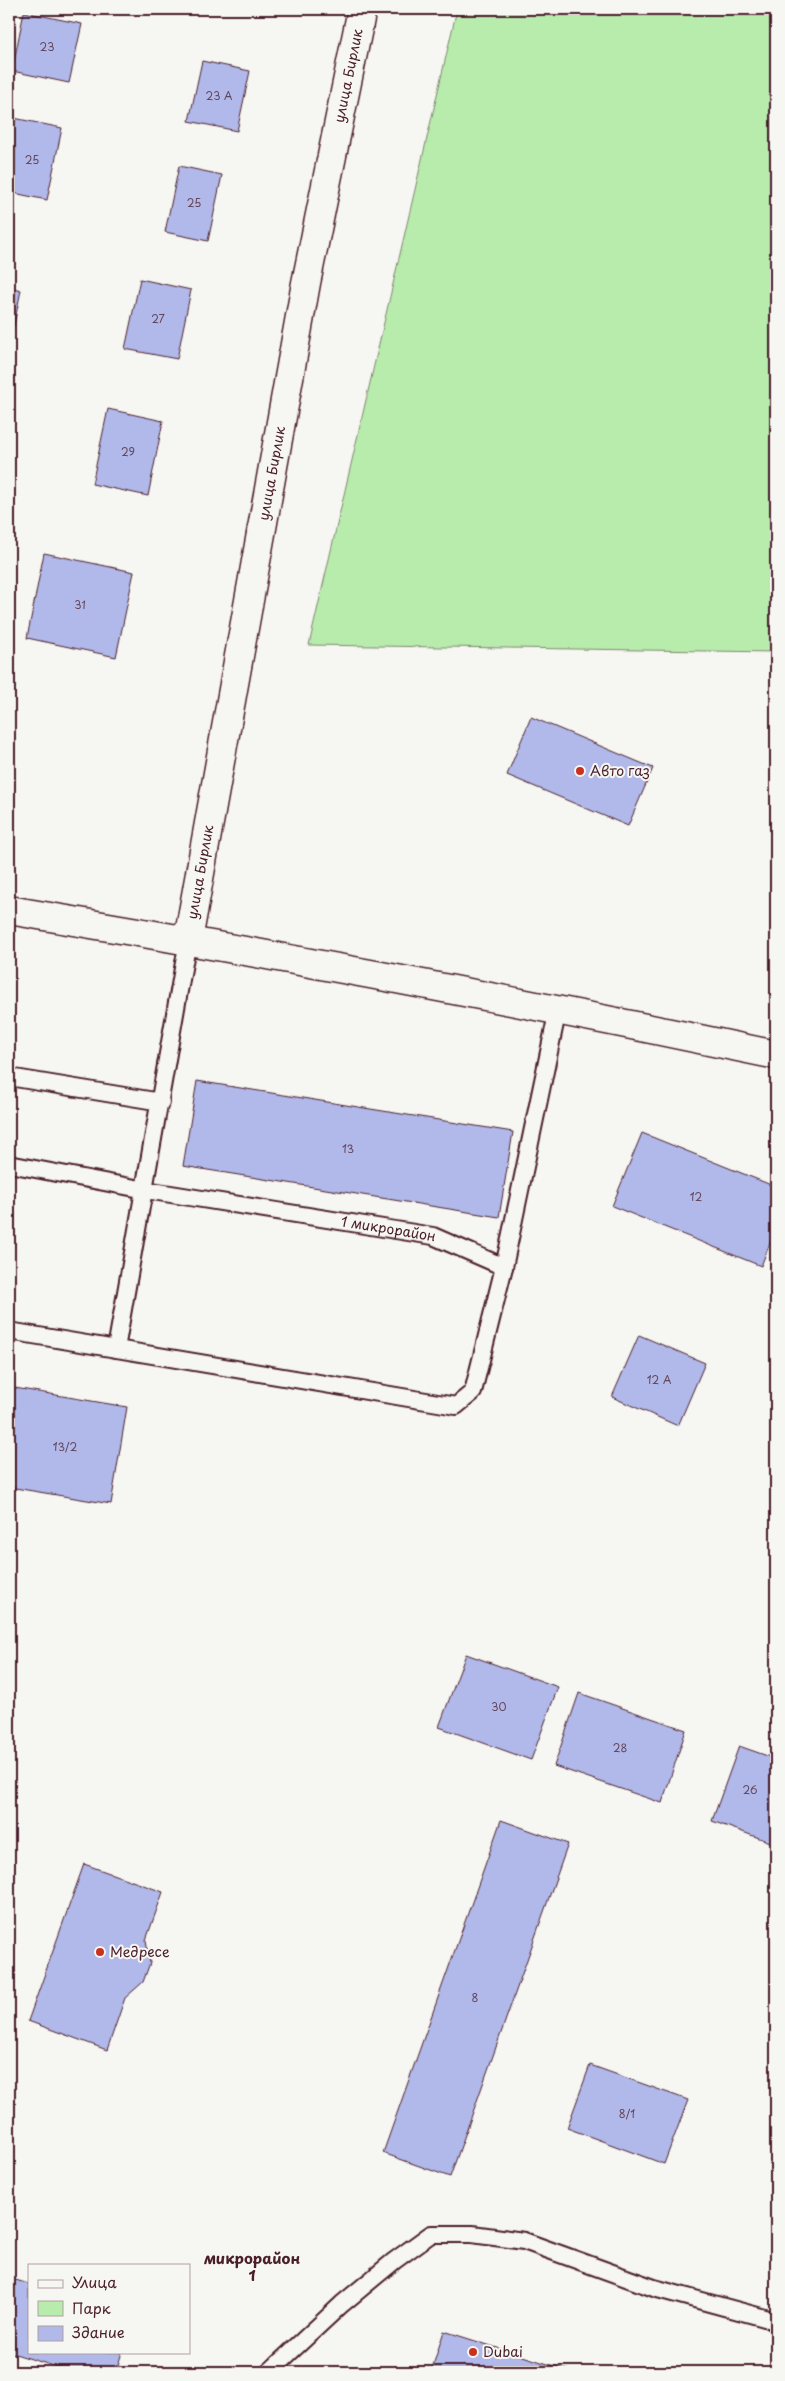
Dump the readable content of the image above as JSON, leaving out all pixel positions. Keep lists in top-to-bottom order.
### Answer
{
  "streets": {
    "street": ["улица Бирлик"],
    "lane": ["1 микрорайон"]
  },
  "districts": ["микрорайон 1"],
  "places": ["Авто газ", "Медресе", "Dubai"],
  "house_numbers": [
    "23",
    "23 А",
    "25",
    "25",
    "27",
    "29",
    "31",
    "13",
    "12",
    "12 А",
    "13/2",
    "30",
    "28",
    "26",
    "8",
    "8/1"
  ],
  "legend": ["Улица", "Парк", "Здание"]
}
